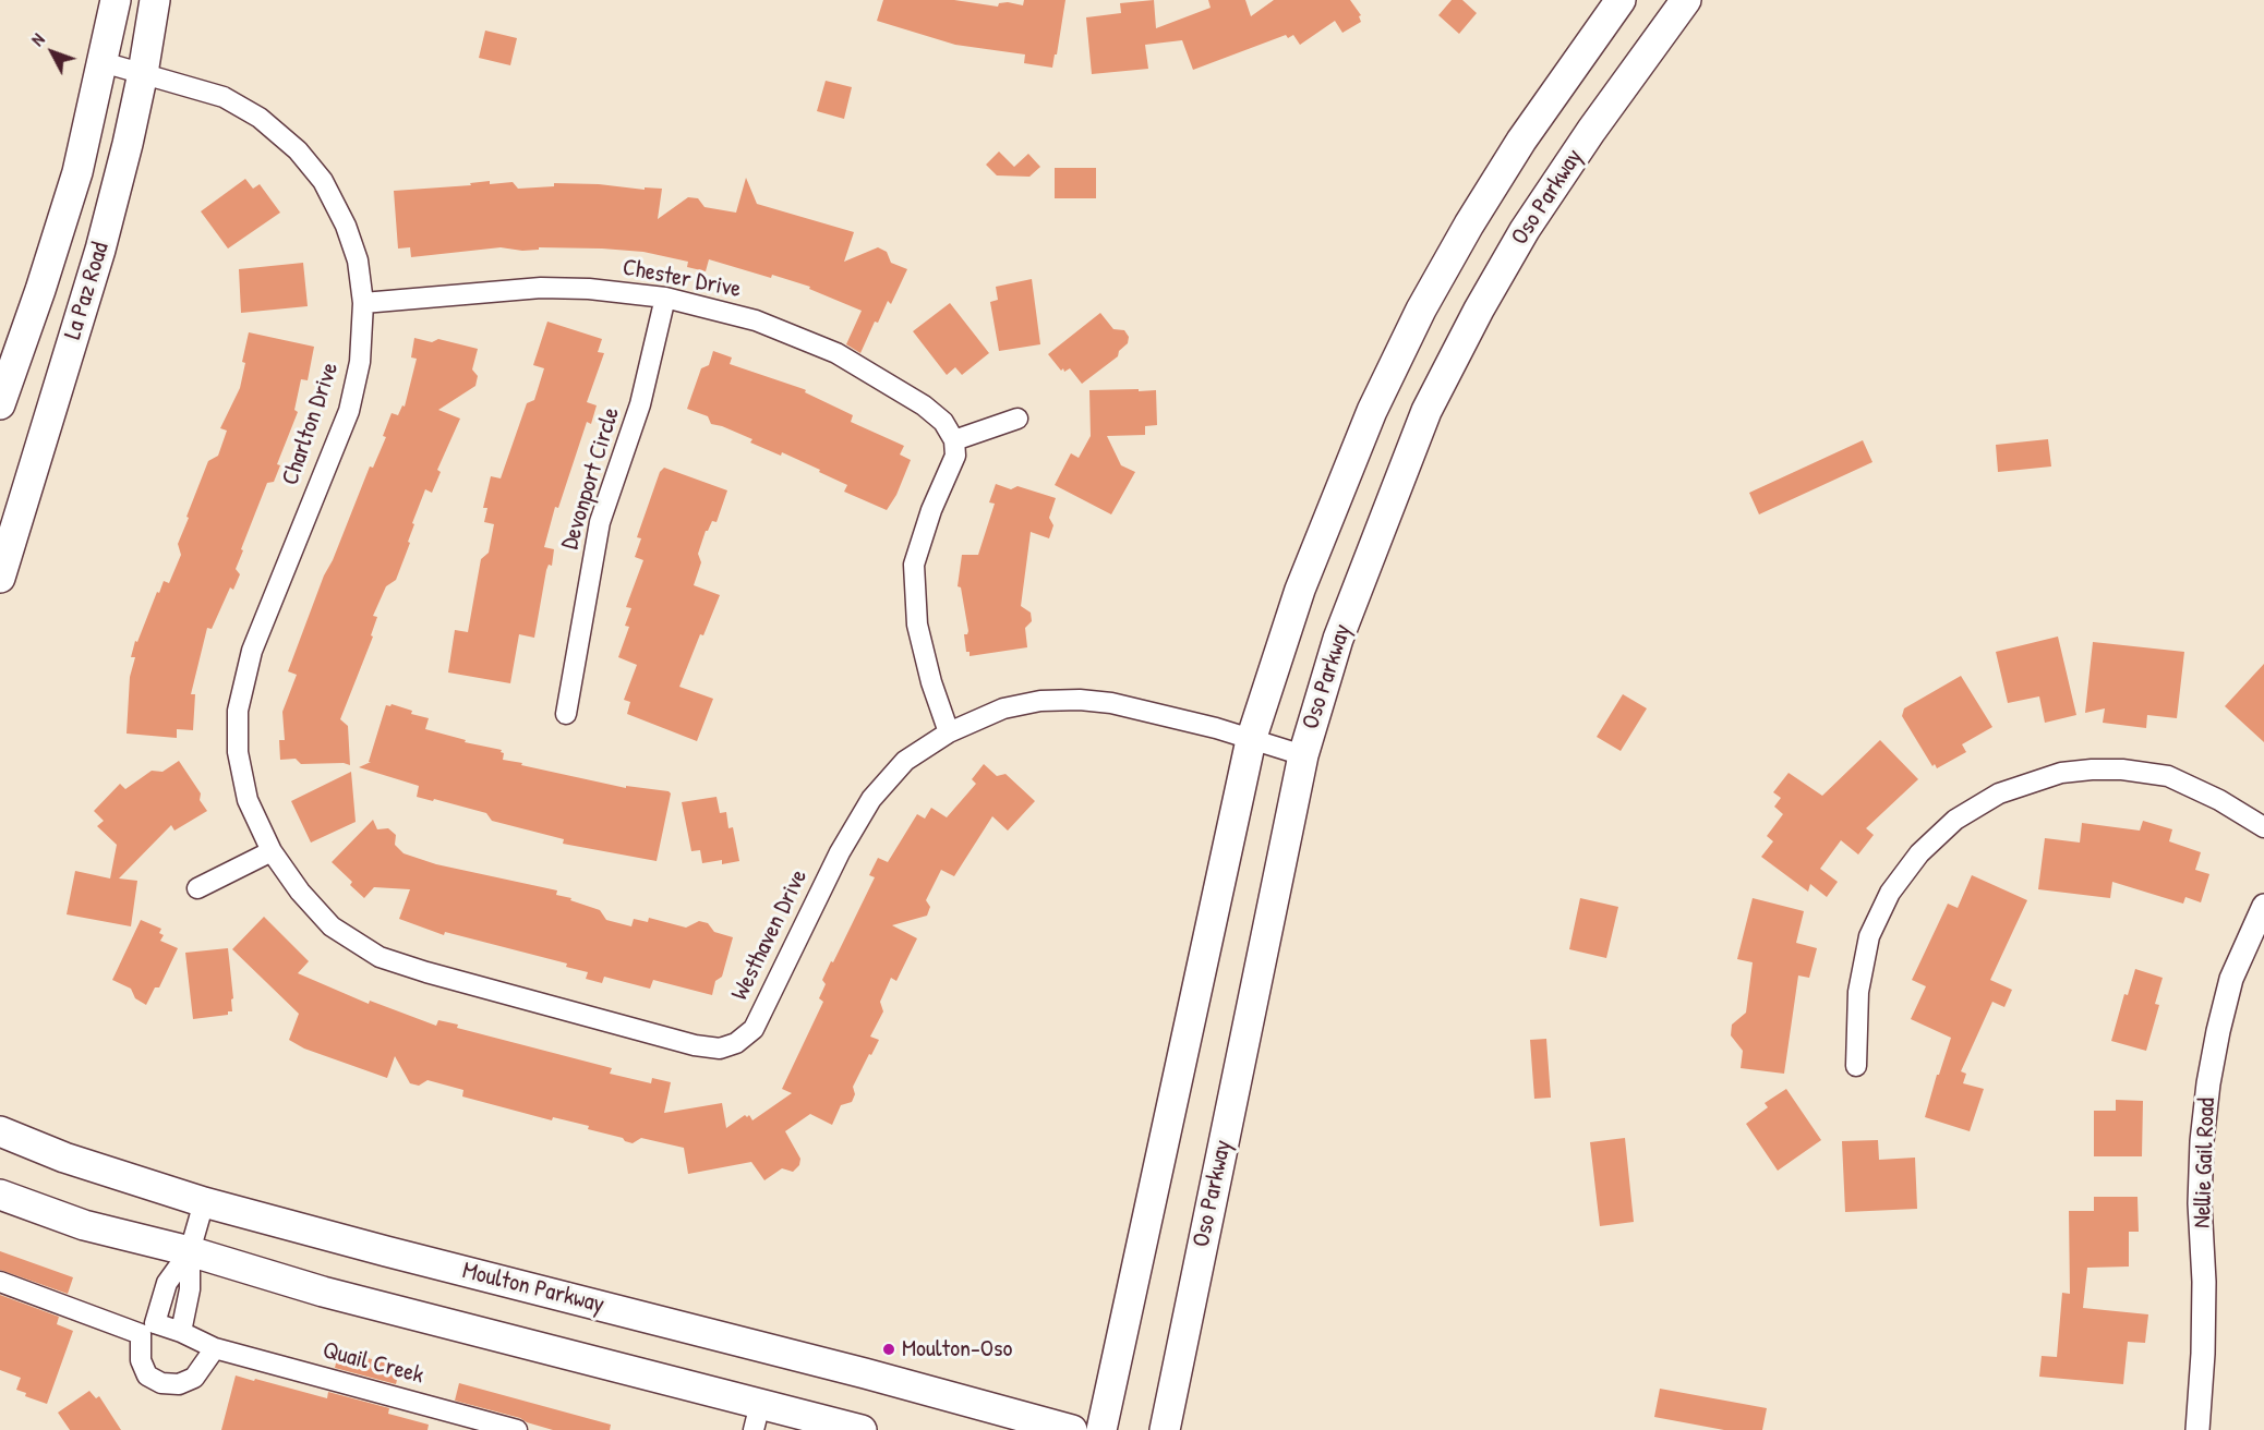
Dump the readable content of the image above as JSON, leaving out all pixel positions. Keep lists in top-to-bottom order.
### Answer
{
  "streets": {
    "main road": ["Oso Parkway", "La Paz Road", "Moulton Parkway"],
    "street": [
      "Chester Drive",
      "Charlton Drive",
      "Devonport Circle",
      "Westhaven Drive",
      "Nellie Gail Road",
      "Quail Creek"
    ]
  },
  "crossings": [
    ["Oso Parkway", "Westhaven Drive"],
    ["Chester Drive", "Charlton Drive"],
    ["Chester Drive", "Devonport Circle"],
    ["La Paz Road", "Charlton Drive"],
    ["Charlton Drive", "Westhaven Drive"]
  ],
  "places": ["Moulton-Oso"],
  "north": "top left"
}
